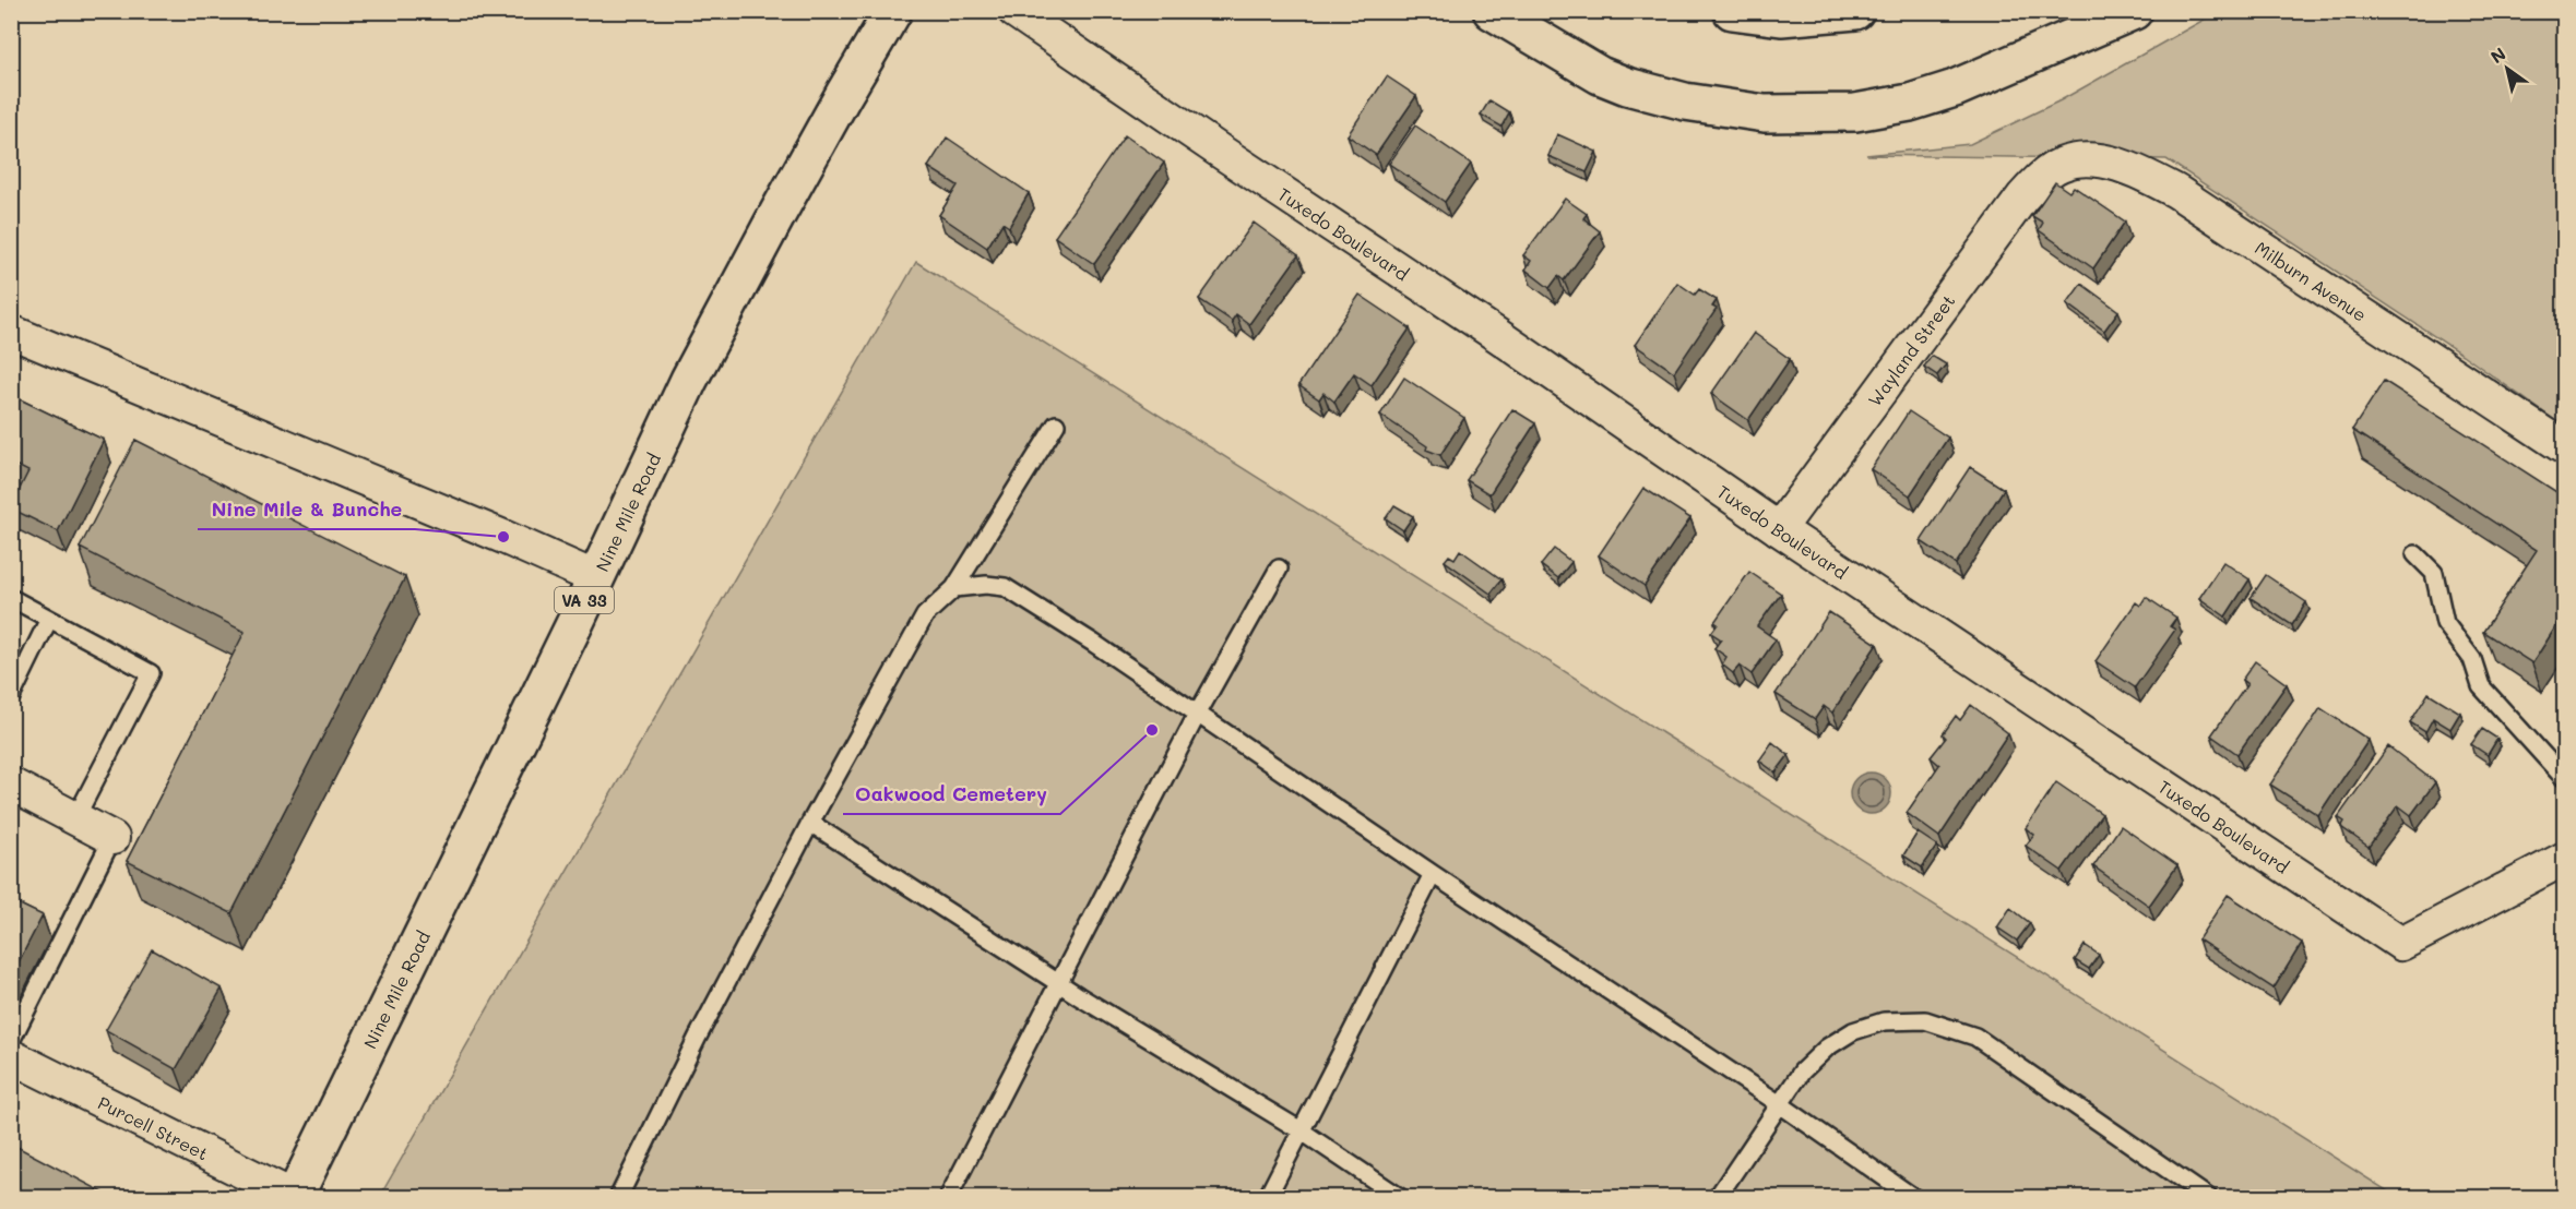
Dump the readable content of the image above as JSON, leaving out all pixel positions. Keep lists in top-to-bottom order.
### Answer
{
  "streets": {
    "main road": ["Nine Mile Road", "VA 33"],
    "street": [
      "Tuxedo Boulevard",
      "Milburn Avenue",
      "Wayland Street",
      "Purcell Street"
    ]
  },
  "crossings": [
    ["Tuxedo Boulevard", "Wayland Street"],
    ["Milburn Avenue", "Wayland Street"],
    ["Nine Mile Road", "Purcell Street"]
  ],
  "places": ["Nine Mile & Bunche", "Oakwood Cemetery"],
  "north": "top left"
}
